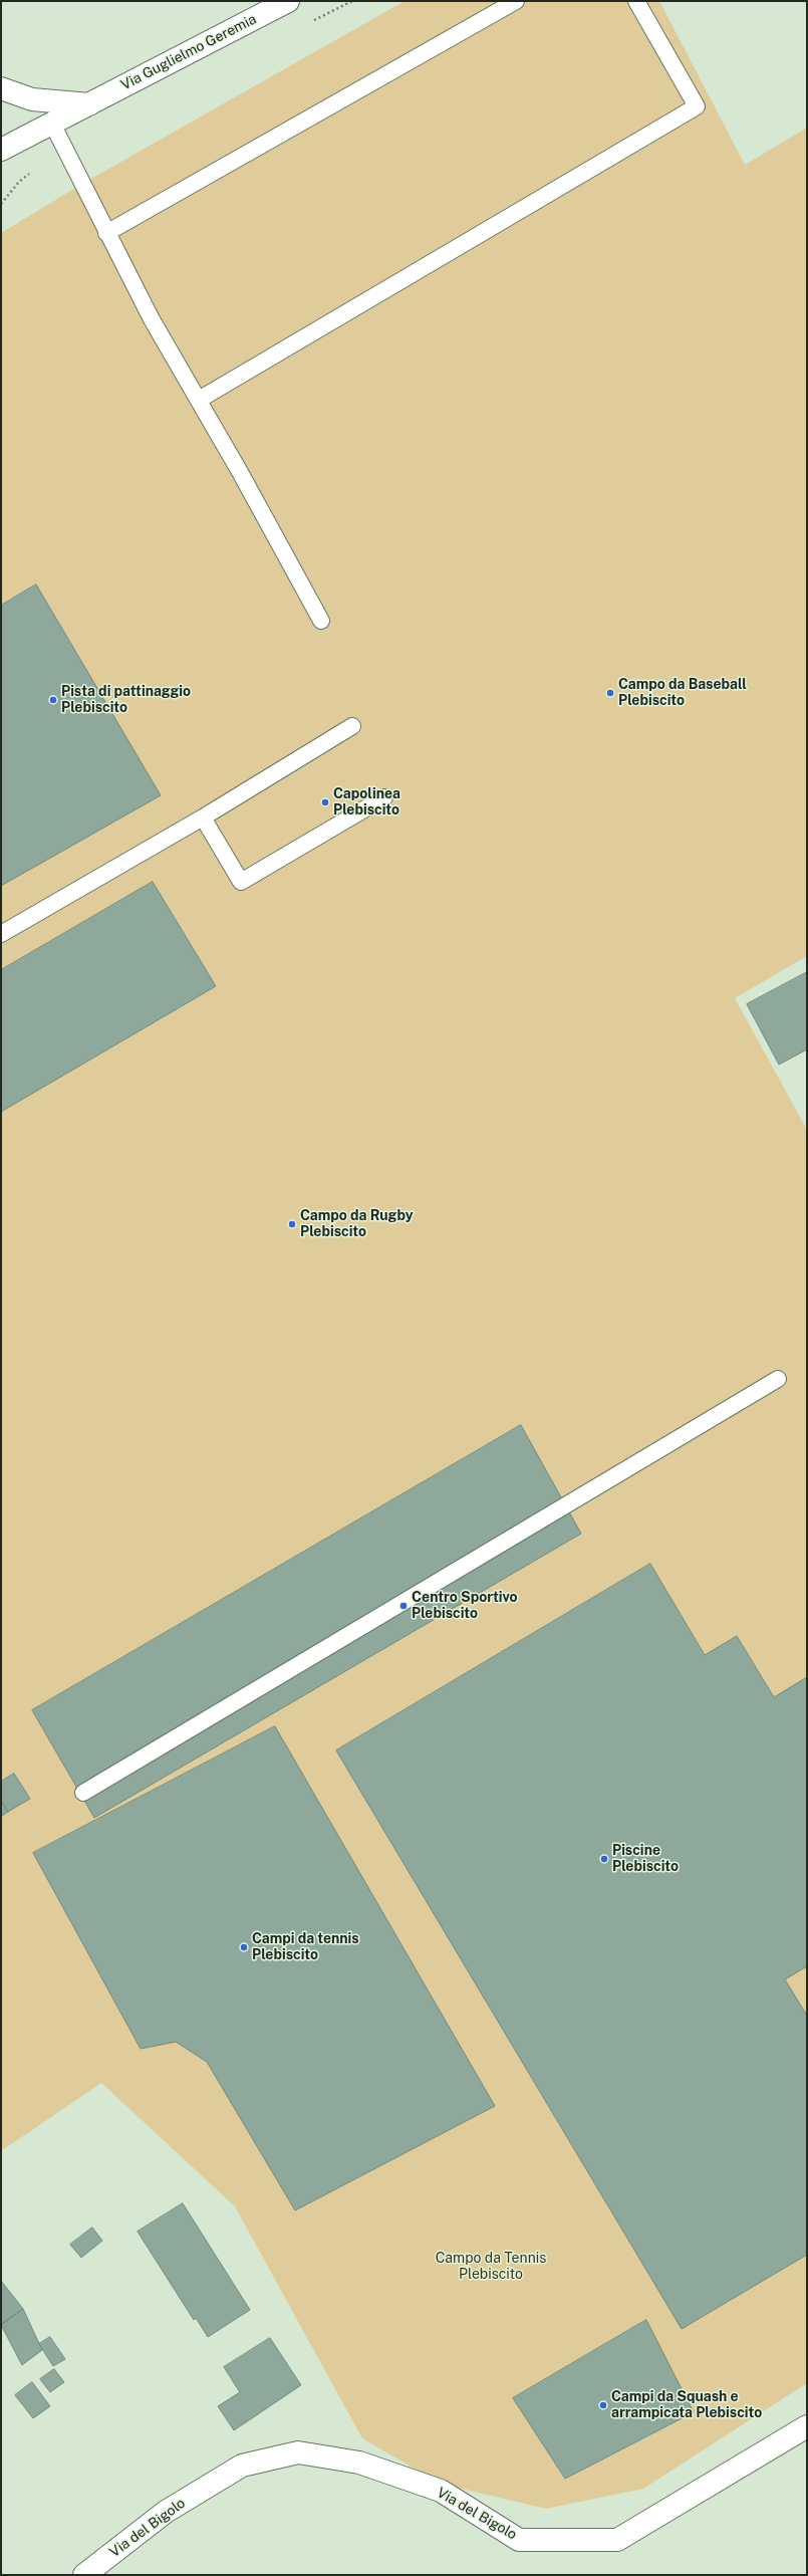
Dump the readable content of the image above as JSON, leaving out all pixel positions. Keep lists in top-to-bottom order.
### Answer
{
  "streets": {
    "street": ["Via Guglielmo Geremia", "Via del Bigolo"]
  },
  "parks": ["Campo da Tennis Plebiscito"],
  "places": [
    "Campo da Baseball Plebiscito",
    "Pista di pattinaggio Plebiscito",
    "Capolinea Plebiscito",
    "Campo da Rugby Plebiscito",
    "Centro Sportivo Plebiscito",
    "Piscine Plebiscito",
    "Campi da tennis Plebiscito",
    "Campi da Squash e arrampicata Plebiscito"
  ]
}
